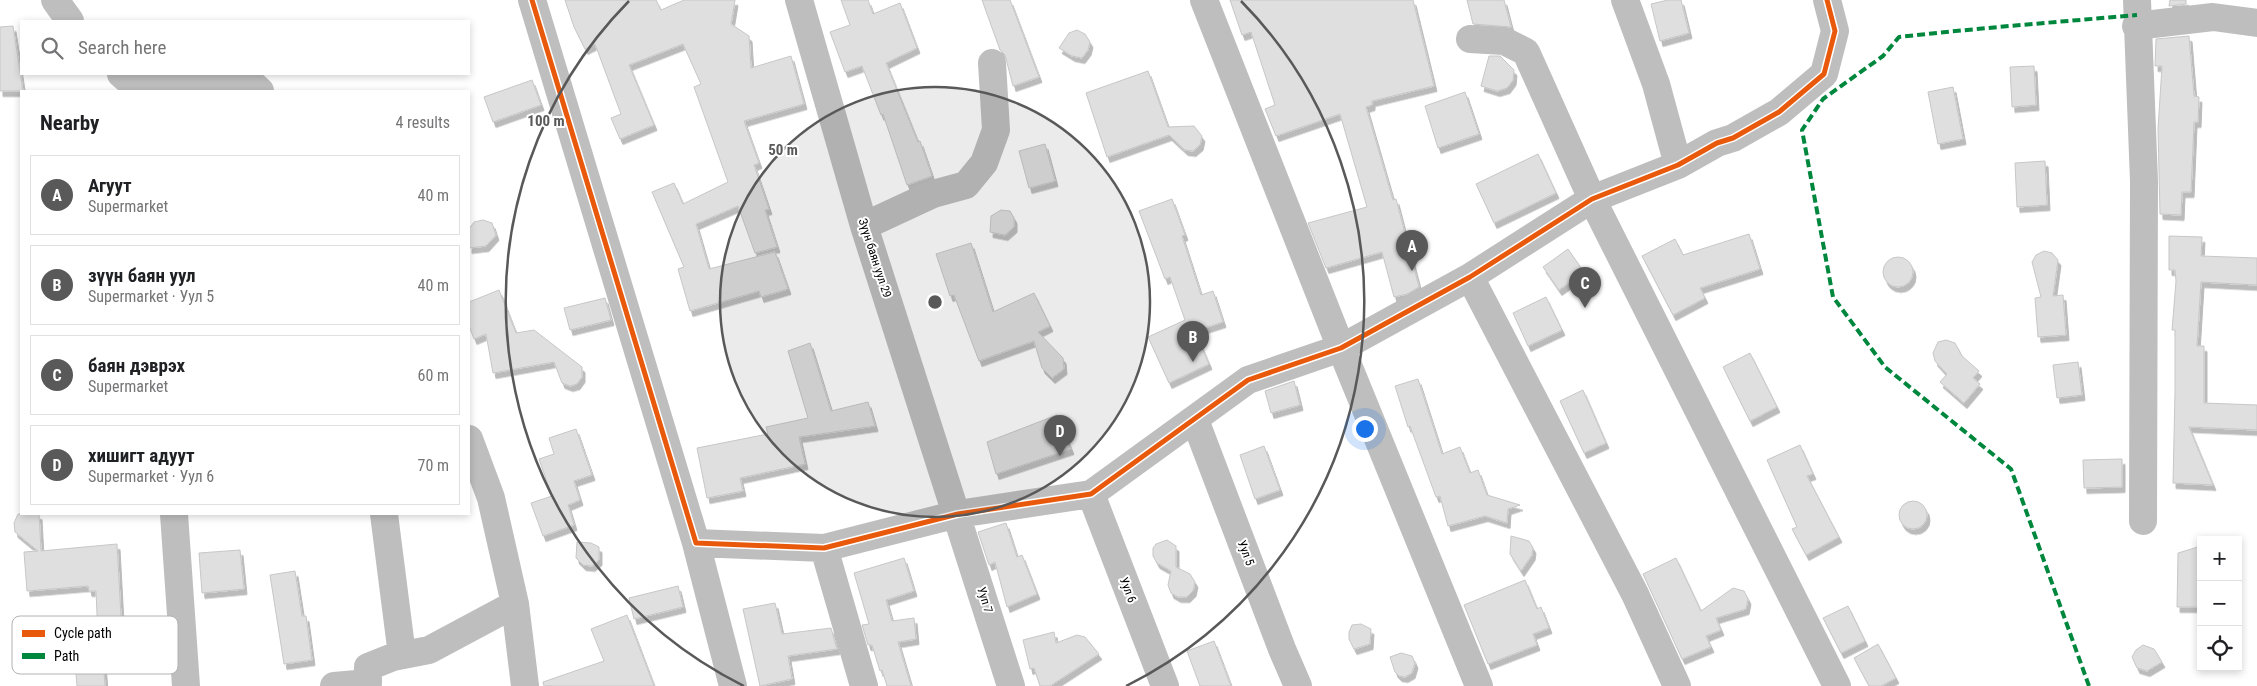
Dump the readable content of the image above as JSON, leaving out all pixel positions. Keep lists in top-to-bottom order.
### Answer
{
  "streets": {
    "street": [
      "Зүүн баян уул 29",
      "Уул 5",
      "Уул 6",
      "Ууп 7"
    ]
  },
  "crossings": [
    ["Зүүн баян уул 29", "Ууп 7"]
  ],
  "legend": ["Cycle path", "Path"],
  "page": {
    "search": "Search here",
    "heading": ["Nearby", "4 results"],
    "list": [
      {
        "mark": "A",
        "name": "Агуут",
        "note": "Supermarket",
        "value": "40 m"
      },
      {
        "mark": "B",
        "name": "зүүн баян уул",
        "note": "Supermarket · Уул 5",
        "value": "40 m"
      },
      {
        "mark": "C",
        "name": "баян дэврэх",
        "note": "Supermarket",
        "value": "60 m"
      },
      {
        "mark": "D",
        "name": "хишигт адуут",
        "note": "Supermarket · Уул 6",
        "value": "70 m"
      }
    ],
    "pins": [
      "A",
      "C",
      "B",
      "D"
    ],
    "map_buttons": ["+", "−"]
  },
  "rings": ["100 m", "50 m"]
}
